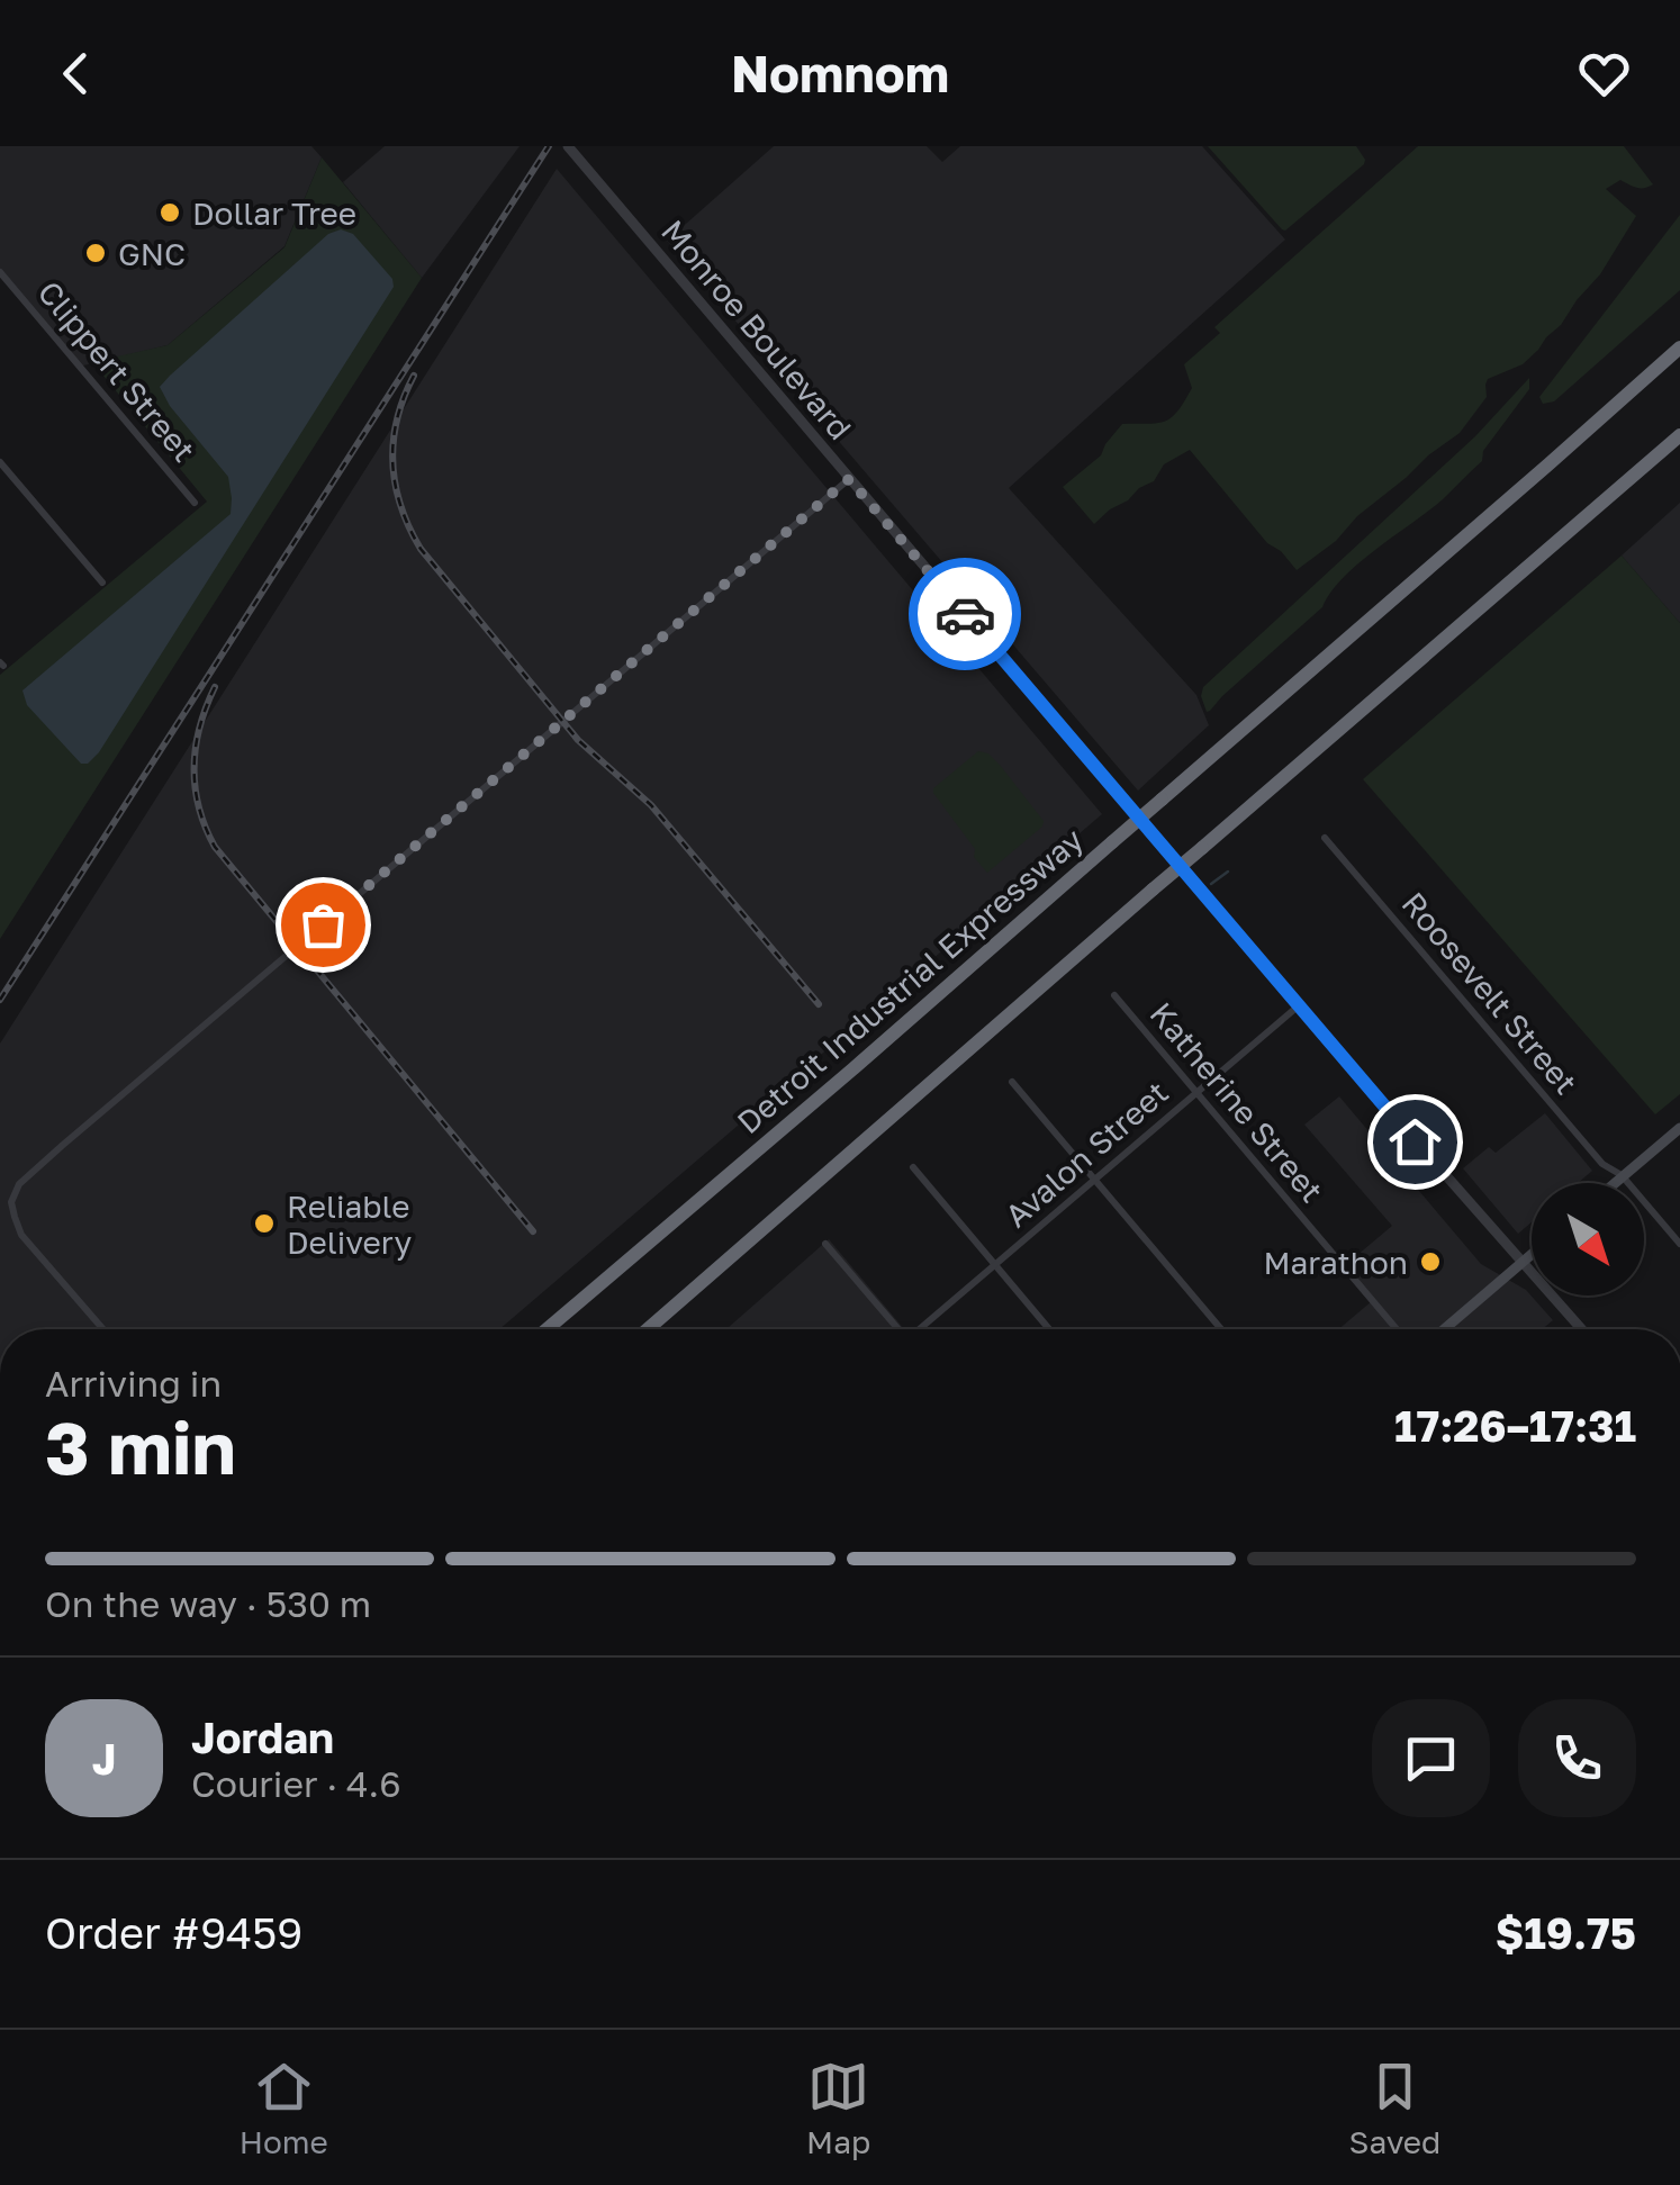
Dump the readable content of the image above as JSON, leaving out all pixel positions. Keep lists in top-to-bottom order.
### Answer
{
  "streets": {
    "highway": ["Detroit Industrial Expressway"],
    "street": [
      "Monroe Boulevard",
      "Clippert Street",
      "Roosevelt Street",
      "Katherine Street",
      "Avalon Street"
    ]
  },
  "crossings": [
    ["Monroe Boulevard", "Avalon Street"],
    ["Katherine Street", "Avalon Street"]
  ],
  "places": [
    "Dollar Tree",
    "GNC",
    "Reliable Delivery",
    "Marathon"
  ],
  "north": "bottom right",
  "page": {
    "header": "Nomnom",
    "heading": ["3 min", "Arriving in", "17:26–17:31"],
    "panel": [
      "Jordan",
      "Courier · 4.6",
      "Order #9459",
      "$19.75"
    ],
    "bar": "On the way · 530 m",
    "round": "J",
    "tabs": ["Home", "Map", "Saved"]
  }
}
